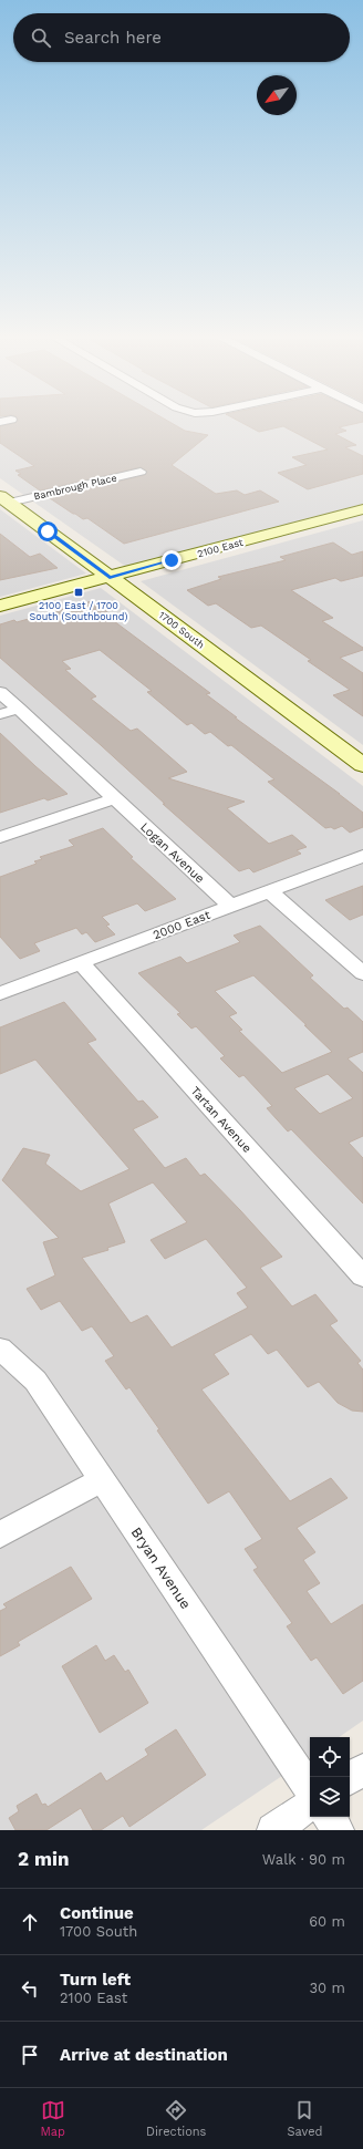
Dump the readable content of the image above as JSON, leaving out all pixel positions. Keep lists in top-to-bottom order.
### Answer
{
  "streets": {
    "street": [
      "Bambrough Place",
      "2100 East",
      "1700 South",
      "Logan Avenue",
      "2000 East",
      "Tartan Avenue",
      "Bryan Avenue"
    ]
  },
  "crossings": [
    ["Bambrough Place", "1700 South"],
    ["2100 East", "1700 South"],
    ["Logan Avenue", "2000 East"],
    ["2000 East", "Tartan Avenue"]
  ],
  "places": {
    "transit": ["2100 East / 1700 South (Southbound)"]
  },
  "north": "bottom left",
  "page": {
    "search": "Search here",
    "heading": ["2 min", "Walk · 90 m"],
    "list": [
      ["Continue", "1700 South", "60 m"],
      ["Turn left", "2100 East", "30 m"],
      "Arrive at destination"
    ],
    "nav": ["Map", "Directions", "Saved"]
  }
}
